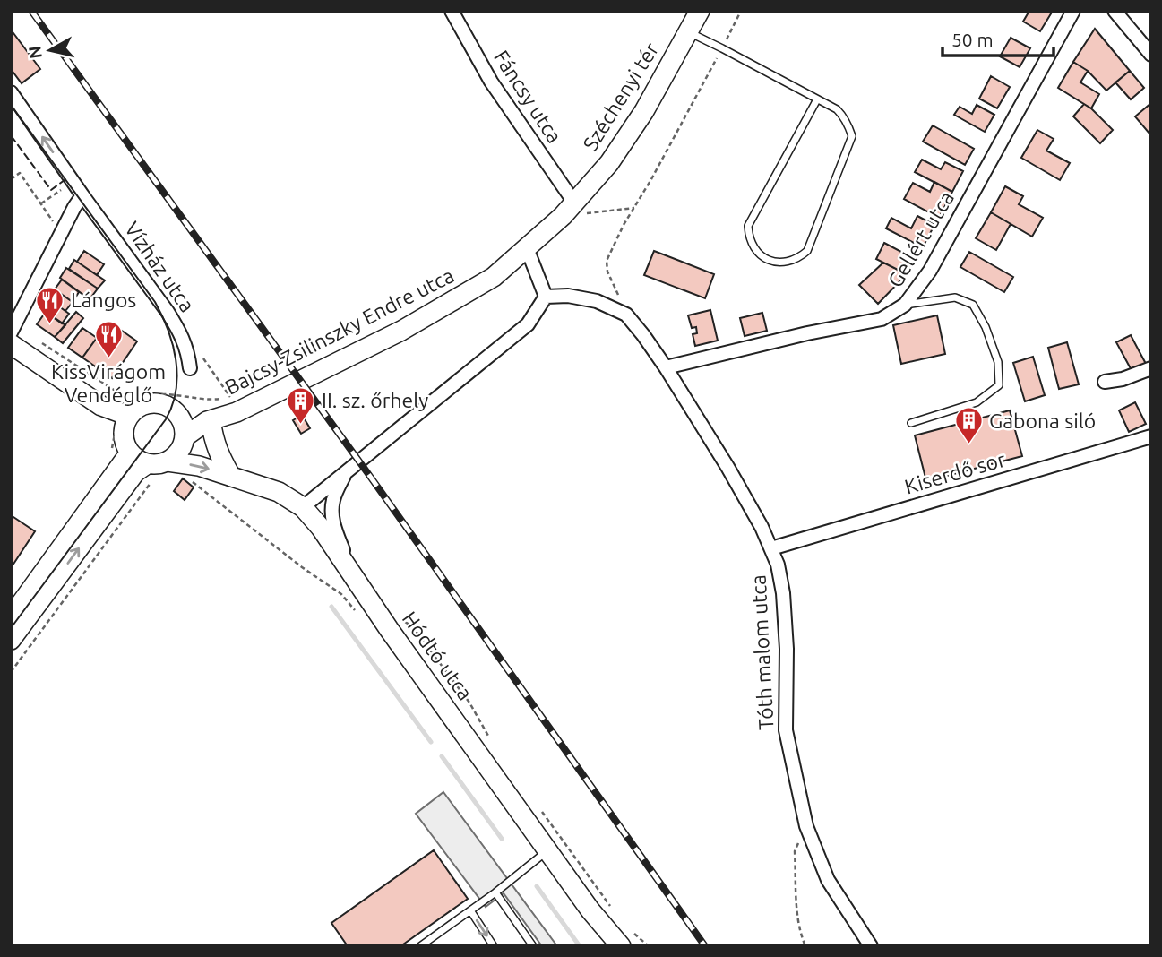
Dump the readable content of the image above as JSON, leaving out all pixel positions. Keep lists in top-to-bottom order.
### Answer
{
  "streets": {
    "street": [
      "Fáncsy utca",
      "Széchenyi tér",
      "Gellért utca",
      "Vízház utca",
      "Bajcsy-Zsilinszky Endre utca",
      "Kiserdő sor",
      "Tóth malom utca",
      "Hódtó utca"
    ]
  },
  "crossings": [
    ["Fáncsy utca", "Széchenyi tér"],
    ["Fáncsy utca", "Bajcsy-Zsilinszky Endre utca"],
    ["Széchenyi tér", "Bajcsy-Zsilinszky Endre utca"],
    ["Gellért utca", "Tóth malom utca"],
    ["Bajcsy-Zsilinszky Endre utca", "Hódtó utca"],
    ["Kiserdő sor", "Tóth malom utca"]
  ],
  "one_way": ["Vízház utca"],
  "places": {
    "restaurant": ["Lángos", "KissVirágom Vendéglő"],
    "building": ["II. sz. őrhely", "Gabona siló"]
  },
  "scale_bar": "50 m",
  "north": "left"
}
